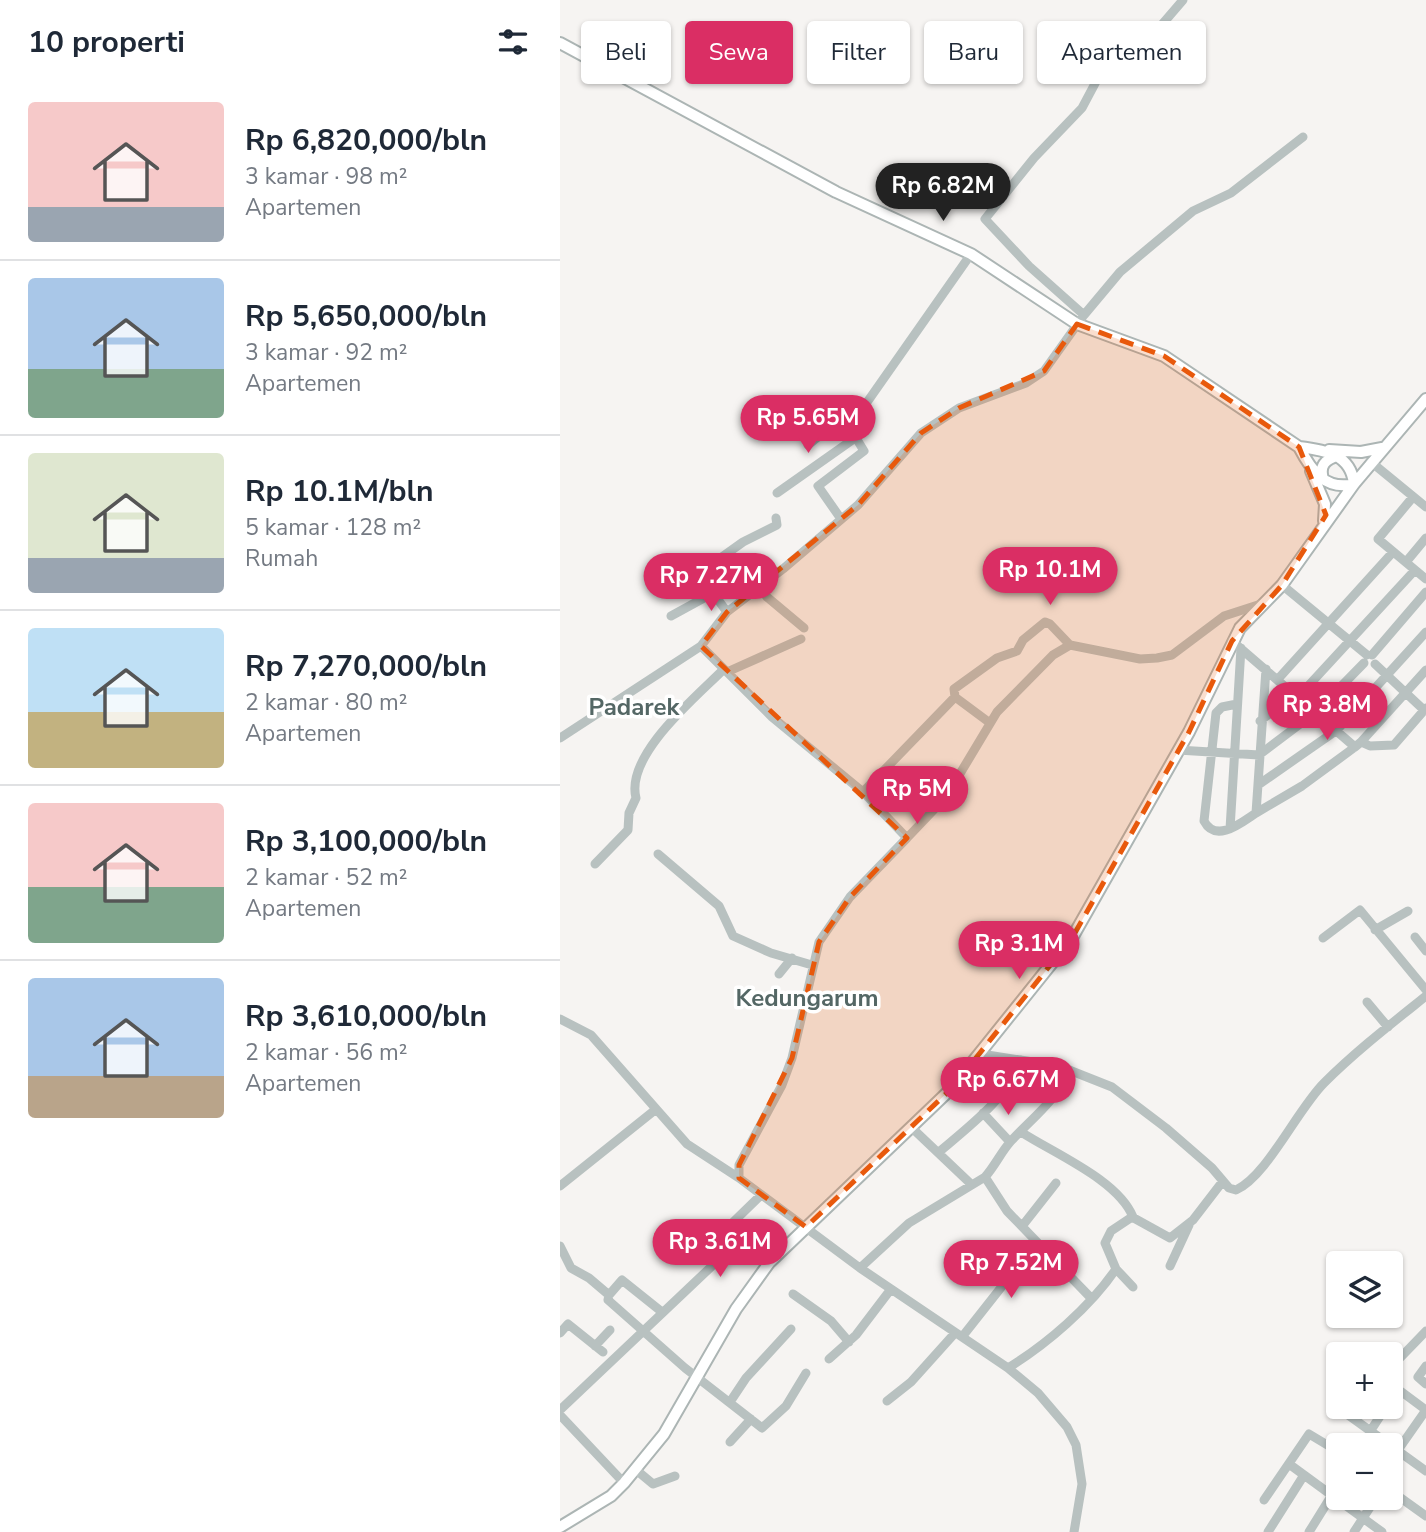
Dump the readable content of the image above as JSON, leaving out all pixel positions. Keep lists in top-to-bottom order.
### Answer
{
  "districts": ["Padarek", "Kedungarum"],
  "page": {
    "heading": "10 properti",
    "chip": [
      "Beli",
      "Sewa",
      "Filter",
      "Baru",
      "Apartemen"
    ],
    "list": [
      {
        "name": "Rp 6,820,000/bln",
        "note": "3 kamar · 98 m² · Apartemen"
      },
      {
        "name": "Rp 5,650,000/bln",
        "note": "3 kamar · 92 m² · Apartemen"
      },
      {
        "name": "Rp 10.1M/bln",
        "note": "5 kamar · 128 m² · Rumah"
      },
      {
        "name": "Rp 7,270,000/bln",
        "note": "2 kamar · 80 m² · Apartemen"
      },
      {
        "name": "Rp 3,100,000/bln",
        "note": "2 kamar · 52 m² · Apartemen"
      },
      {
        "name": "Rp 3,610,000/bln",
        "note": "2 kamar · 56 m² · Apartemen"
      }
    ],
    "price": [
      "Rp 6.82M",
      "Rp 5.65M",
      "Rp 10.1M",
      "Rp 7.27M",
      "Rp 3.8M",
      "Rp 5M",
      "Rp 3.1M",
      "Rp 6.67M",
      "Rp 3.61M",
      "Rp 7.52M"
    ],
    "map_buttons": ["+", "−"]
  }
}
